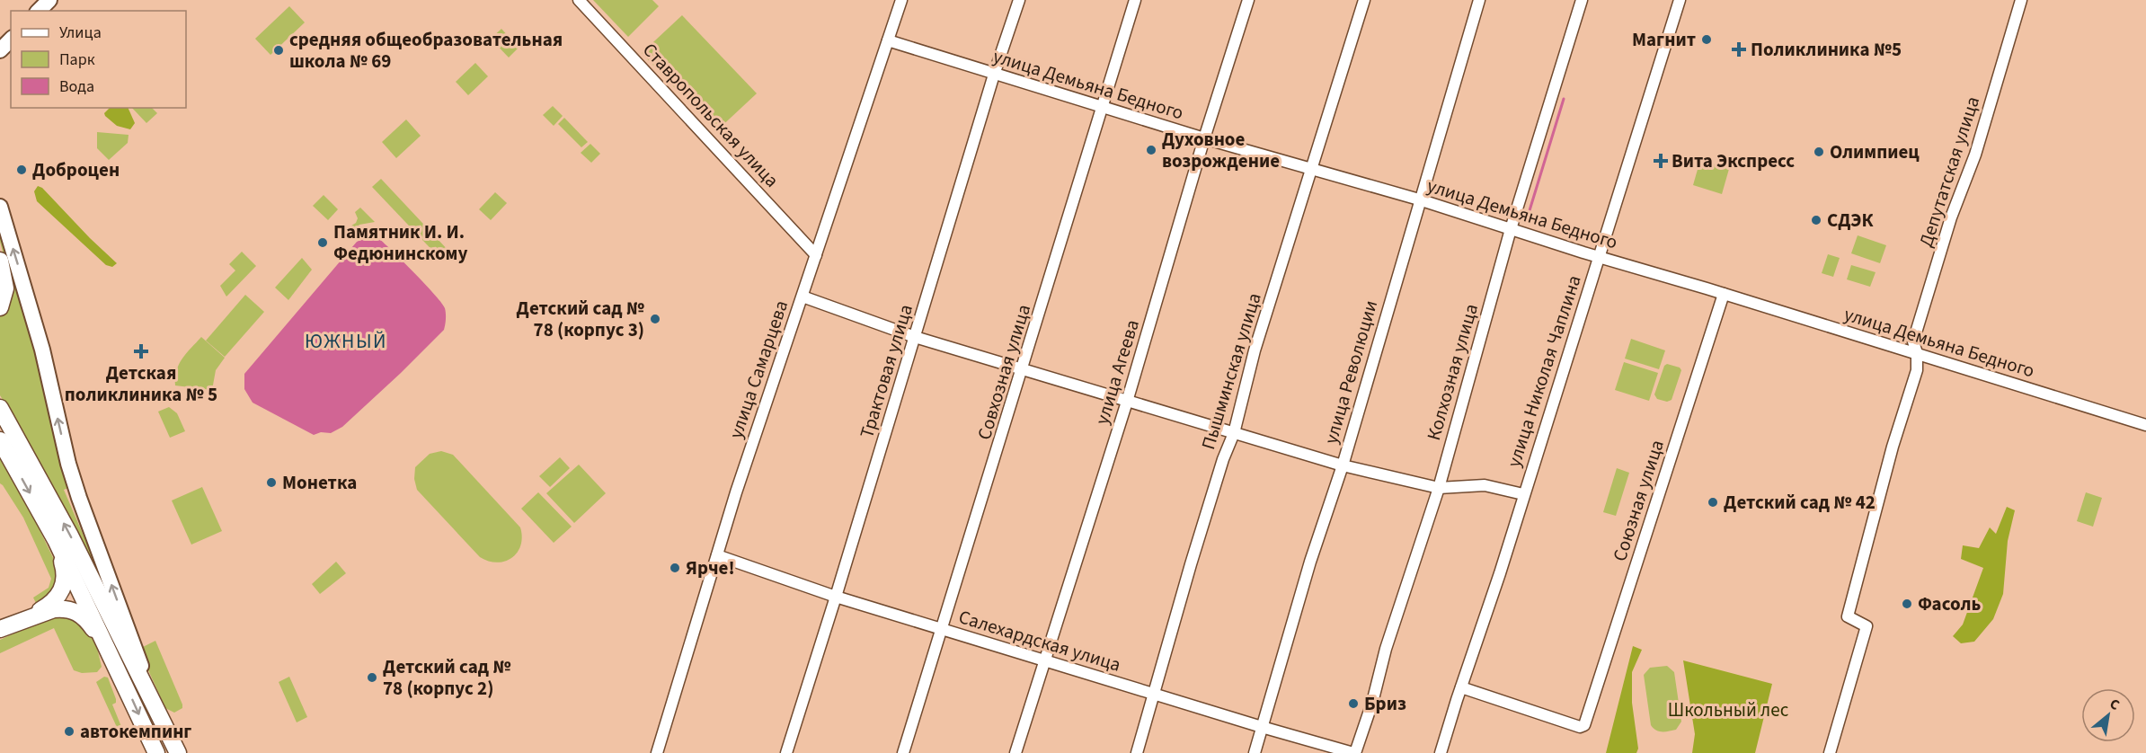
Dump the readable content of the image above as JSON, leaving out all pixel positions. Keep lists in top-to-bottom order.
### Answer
{
  "streets": {
    "street": [
      "улица Демьяна Бедного",
      "Ставропольская улица",
      "Депутатская улица",
      "улица Самарцева",
      "Трактовая улица",
      "Пышминская улица",
      "улица Николая Чаплина",
      "Совхозная улица",
      "улица Агеева",
      "улица Революции",
      "Колхозная улица",
      "Союзная улица",
      "Салехардская улица"
    ]
  },
  "crossings": [
    ["улица Демьяна Бедного", "Депутатская улица"],
    ["улица Демьяна Бедного", "улица Самарцева"],
    ["улица Демьяна Бедного", "Трактовая улица"],
    ["улица Демьяна Бедного", "Пышминская улица"],
    ["улица Демьяна Бедного", "улица Николая Чаплина"],
    ["улица Демьяна Бедного", "Совхозная улица"],
    ["улица Демьяна Бедного", "улица Агеева"],
    ["улица Демьяна Бедного", "улица Революции"],
    ["улица Демьяна Бедного", "Колхозная улица"],
    ["улица Демьяна Бедного", "Союзная улица"],
    ["Ставропольская улица", "улица Самарцева"],
    ["улица Самарцева", "Салехардская улица"],
    ["Трактовая улица", "Салехардская улица"],
    ["Пышминская улица", "Салехардская улица"],
    ["улица Николая Чаплина", "Союзная улица"],
    ["Совхозная улица", "Салехардская улица"],
    ["улица Агеева", "Салехардская улица"],
    ["улица Революции", "Салехардская улица"],
    ["Колхозная улица", "Салехардская улица"]
  ],
  "districts": ["ЮЖНЫЙ"],
  "parks": ["Школьный лес"],
  "places": {
    "other": [
      "Магнит",
      "средняя общеобразовательная школа № 69",
      "Духовное возрождение",
      "Олимпиец",
      "Доброцен",
      "СДЭК",
      "Памятник И. И. Федюнинскому",
      "Детский сад № 78 (корпус 3)",
      "Монетка",
      "Детский сад № 42",
      "Ярче!",
      "Фасоль",
      "Детский сад № 78 (корпус 2)",
      "Бриз",
      "автокемпинг"
    ],
    "health": ["Поликлиника №5", "Вита Экспресс", "Детская поликлиника № 5"]
  },
  "legend": ["Улица", "Парк", "Вода"],
  "north": "top right"
}
